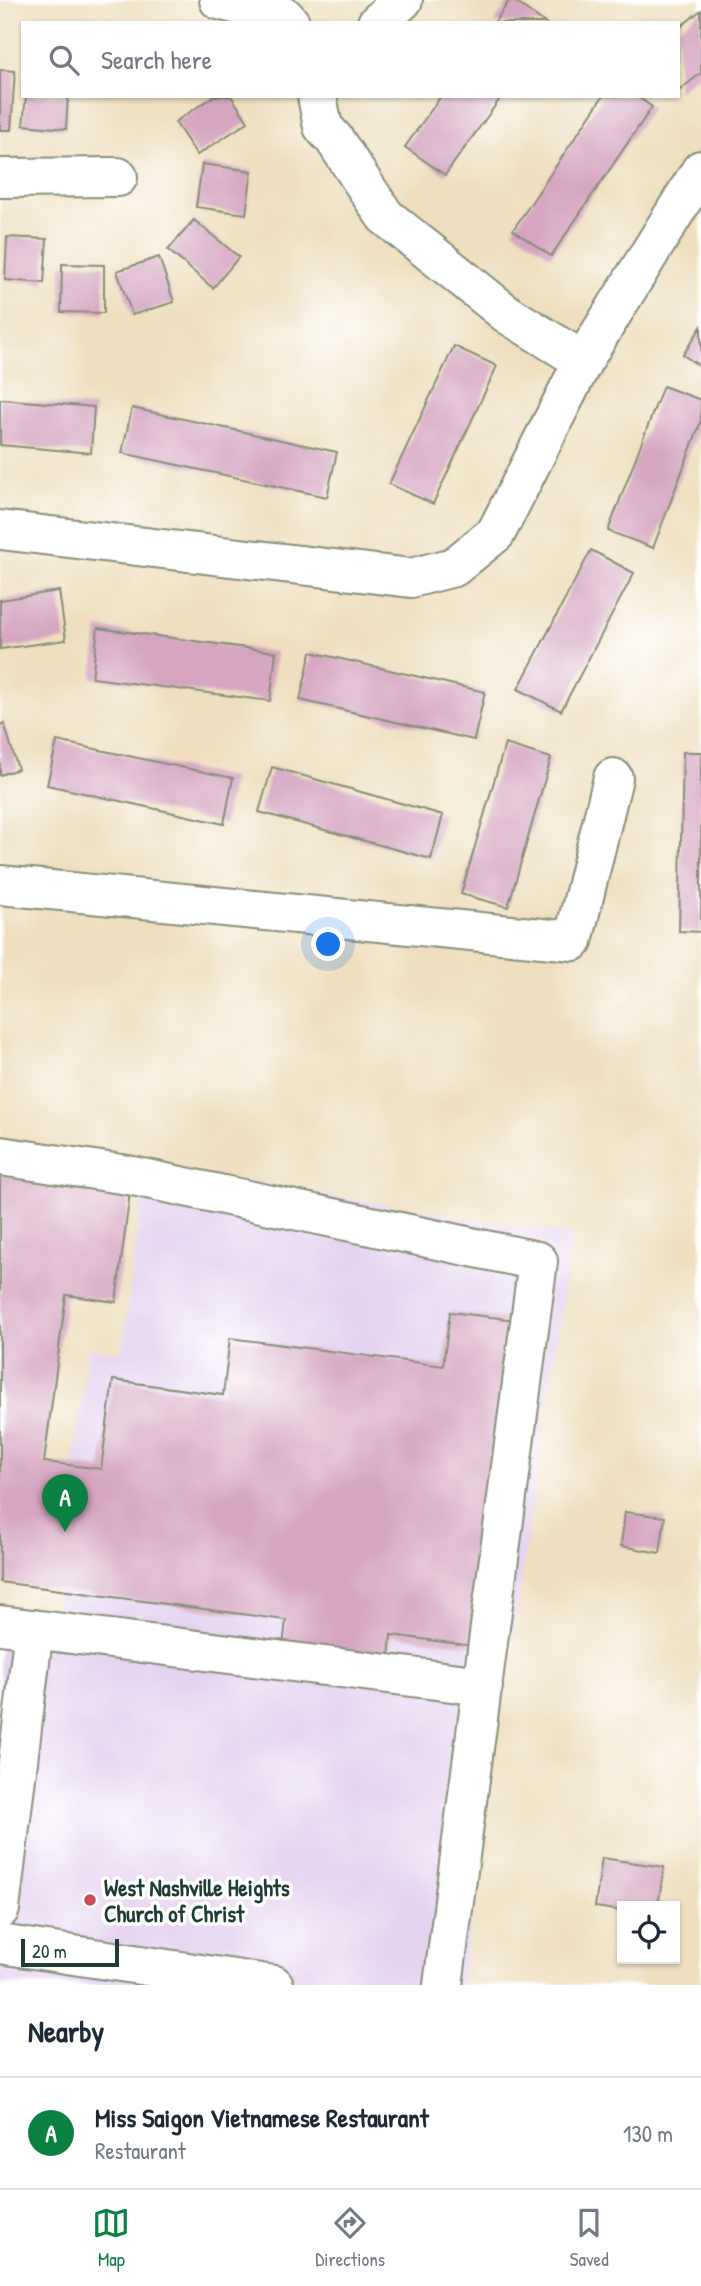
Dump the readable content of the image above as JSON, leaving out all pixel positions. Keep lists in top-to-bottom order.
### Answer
{
  "places": ["West Nashville Heights Church of Christ"],
  "scale_bar": "20 m",
  "page": {
    "search": "Search here",
    "pins": "A",
    "scale": "20 m",
    "heading": "Nearby",
    "list": [
      {
        "mark": "A",
        "name": "Miss Saigon Vietnamese Restaurant",
        "note": "Restaurant",
        "value": "130 m"
      }
    ],
    "nav": ["Map", "Directions", "Saved"]
  }
}
